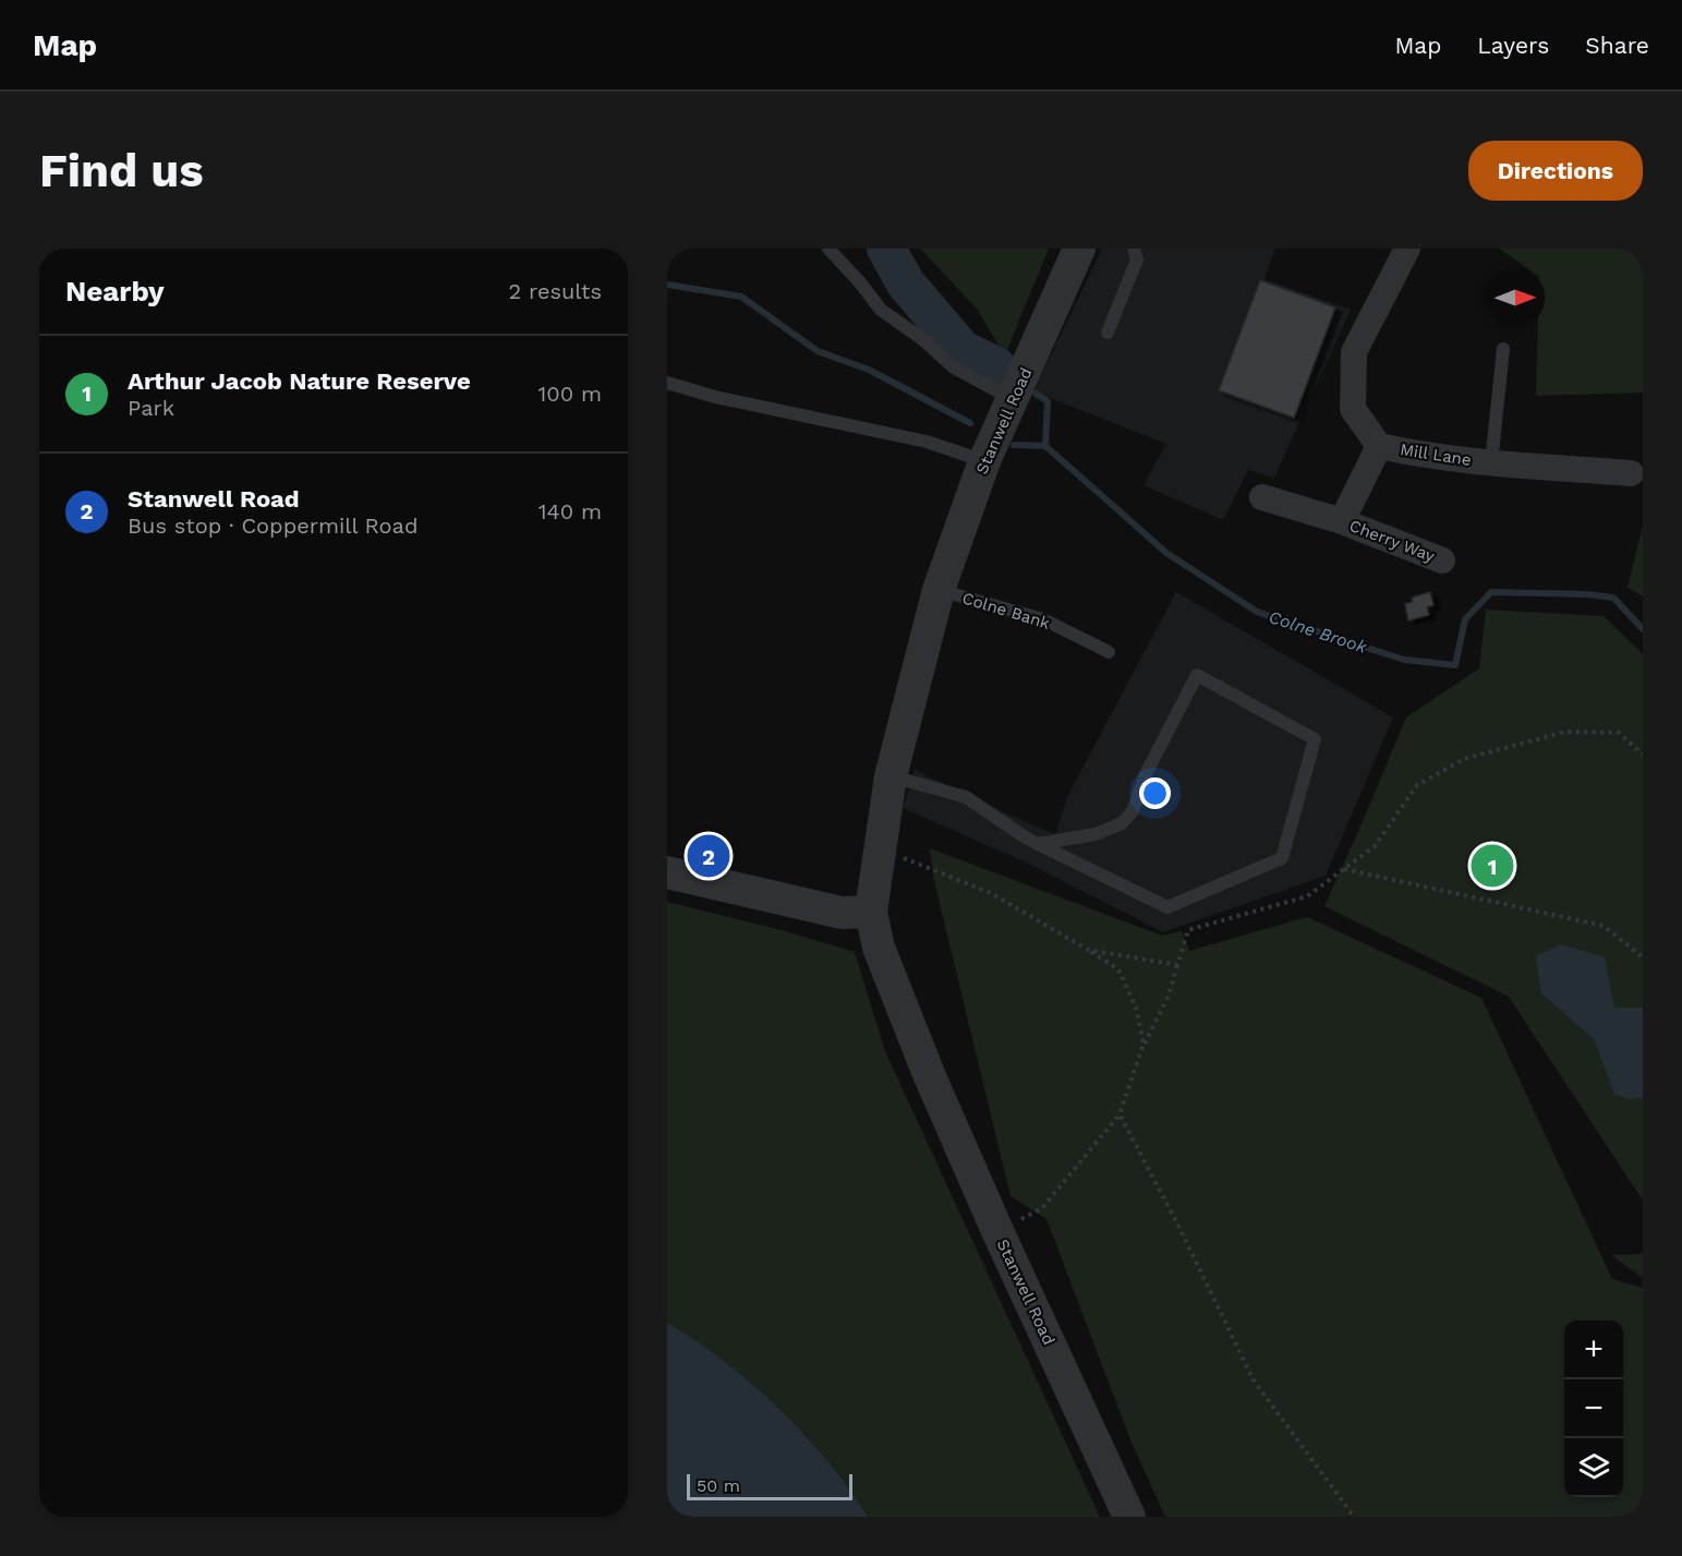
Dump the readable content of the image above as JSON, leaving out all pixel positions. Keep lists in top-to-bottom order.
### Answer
{
  "streets": {
    "street": ["Stanwell Road", "Mill Lane", "Cherry Way"],
    "lane": ["Colne Bank"]
  },
  "crossings": [
    ["Stanwell Road", "Colne Bank"],
    ["Mill Lane", "Cherry Way"]
  ],
  "water": ["Colne Brook"],
  "scale_bar": "50 m",
  "north": "right",
  "page": {
    "header": "Map",
    "nav": ["Map", "Layers", "Share"],
    "buttons": "Directions",
    "title": "Find us",
    "heading": ["Nearby", "2 results"],
    "list": [
      {
        "mark": "1",
        "name": "Arthur Jacob Nature Reserve",
        "note": "Park",
        "value": "100 m"
      },
      {
        "mark": "2",
        "name": "Stanwell Road",
        "note": "Bus stop · Coppermill Road",
        "value": "140 m"
      }
    ],
    "pins": ["2", "1"],
    "map_buttons": ["+", "−"],
    "scale": "50 m"
  }
}
